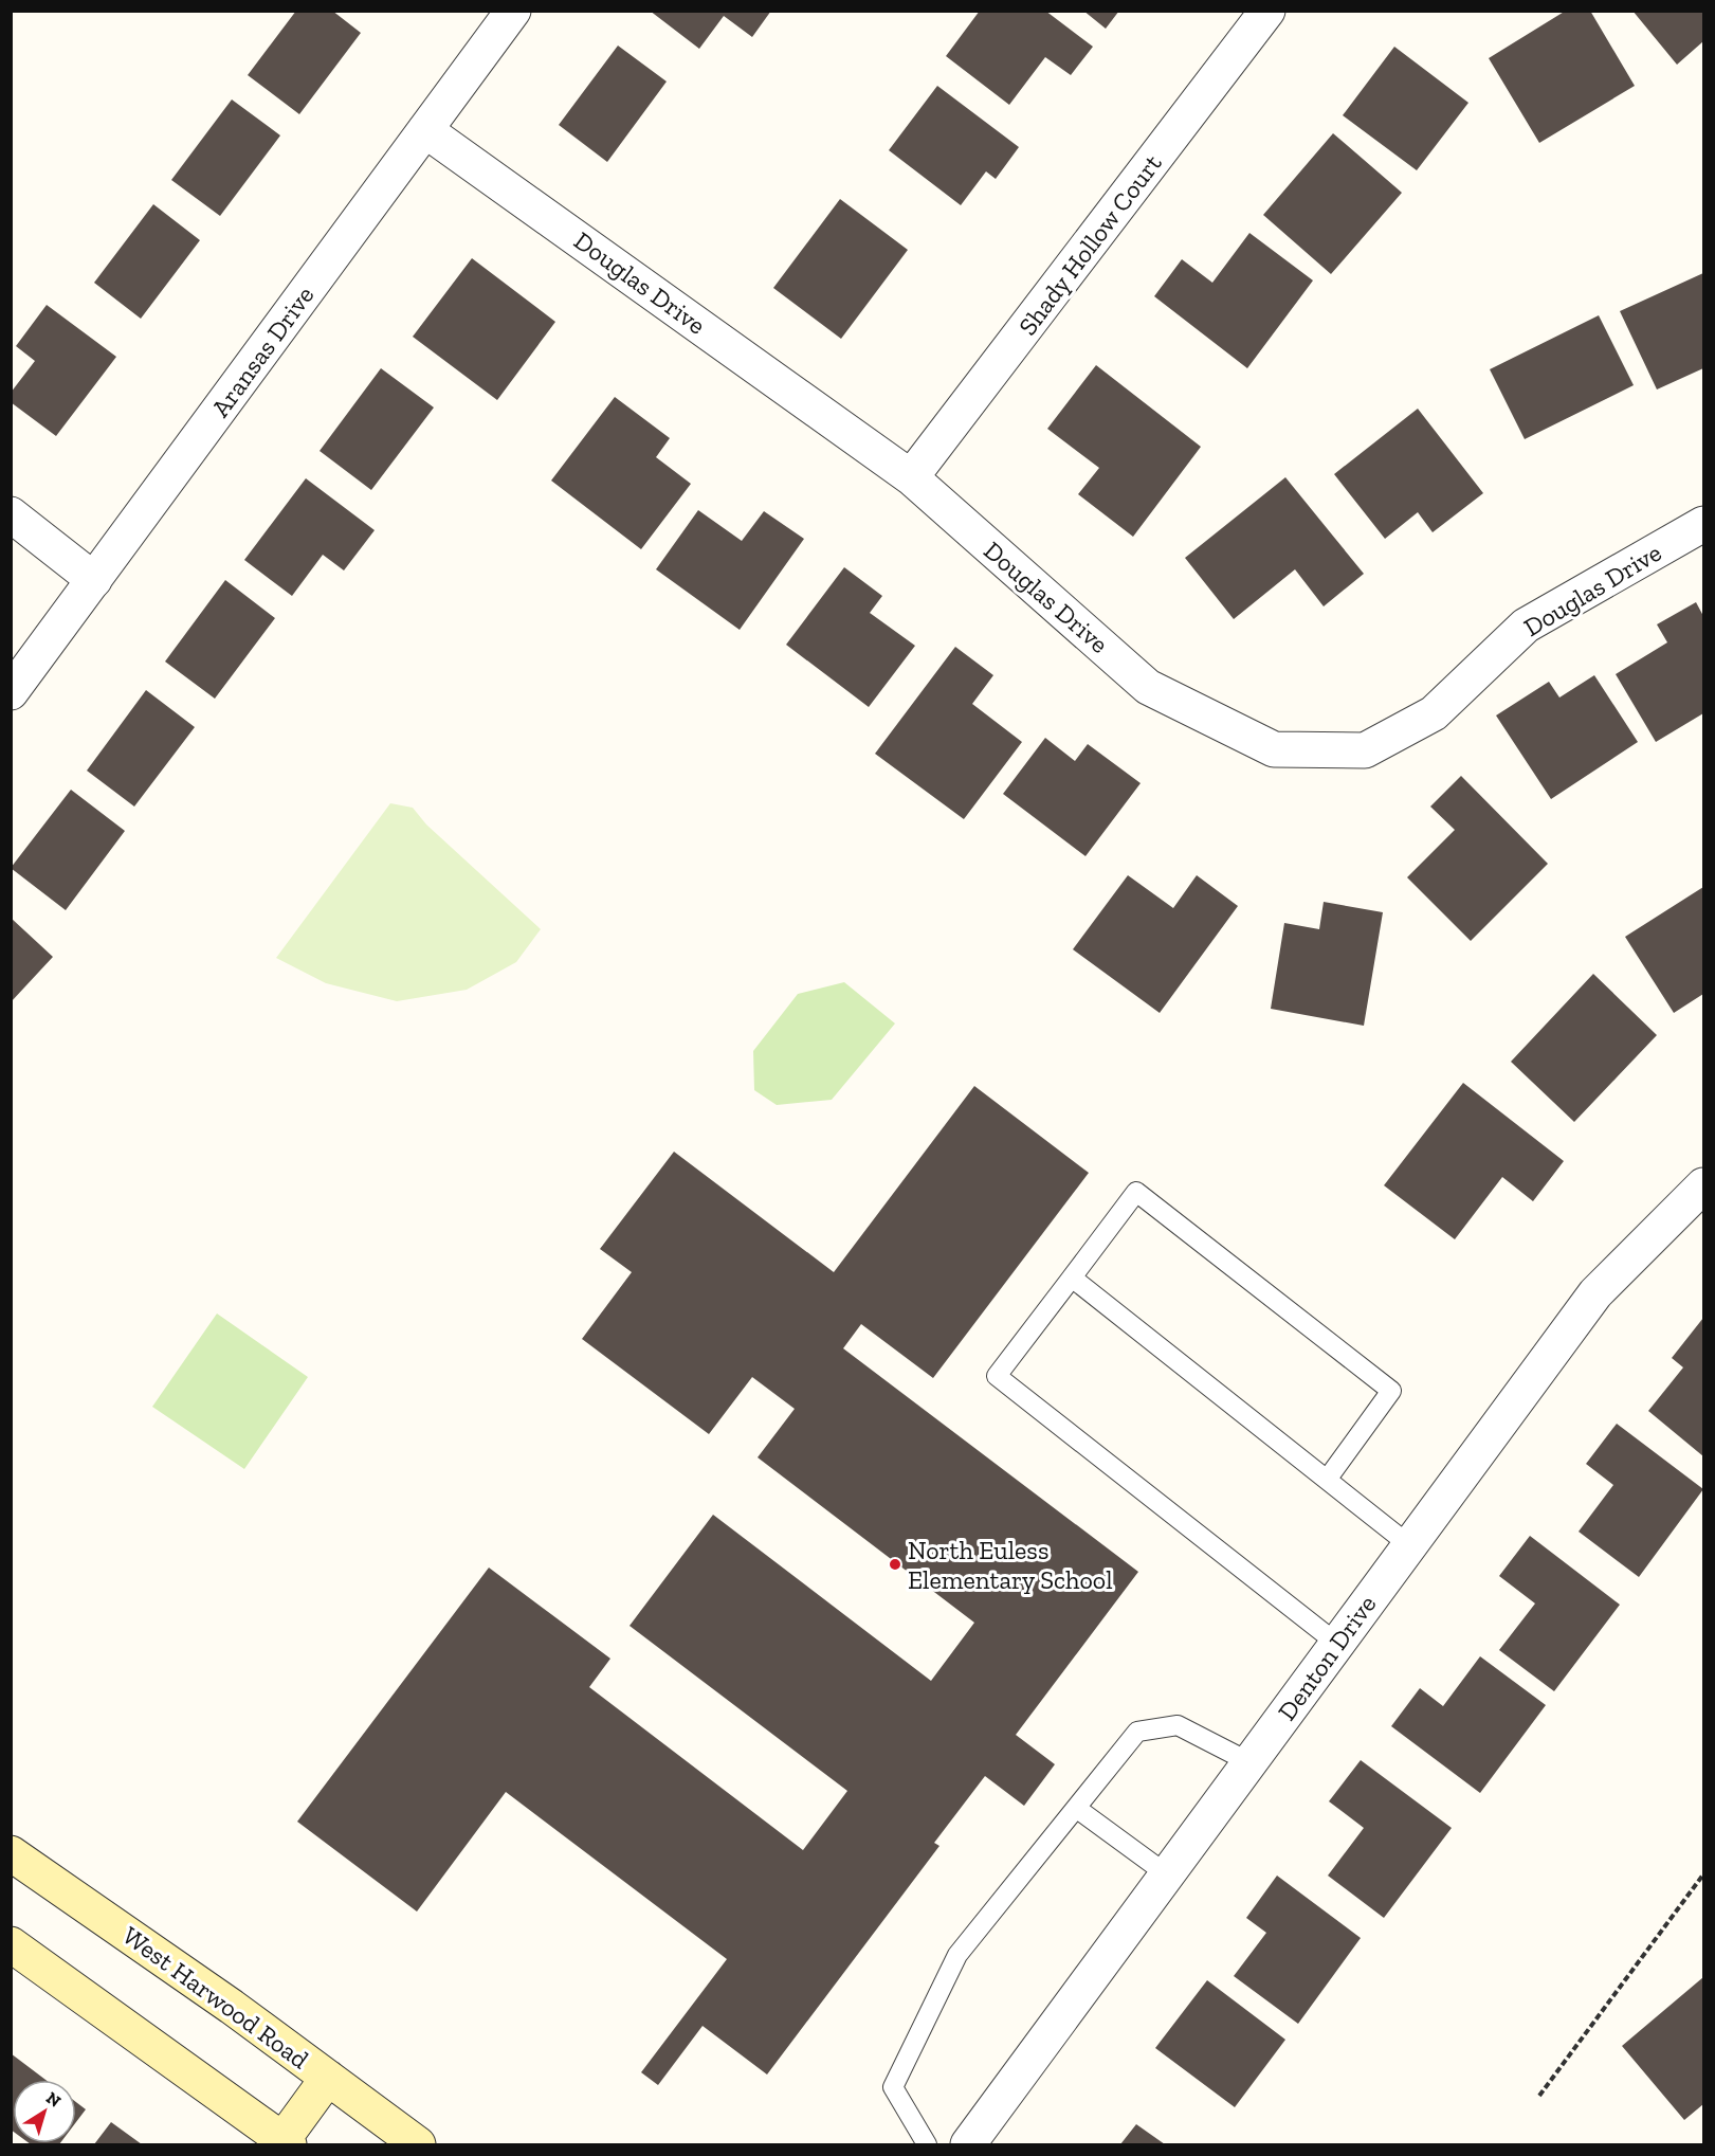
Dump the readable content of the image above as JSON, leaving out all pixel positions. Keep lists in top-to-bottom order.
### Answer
{
  "streets": {
    "main road": ["West Harwood Road"],
    "street": [
      "Shady Hollow Court",
      "Douglas Drive",
      "Aransas Drive",
      "Denton Drive"
    ]
  },
  "crossings": [
    ["Shady Hollow Court", "Douglas Drive"],
    ["Douglas Drive", "Aransas Drive"]
  ],
  "places": ["North Euless Elementary School"],
  "north": "top right"
}
